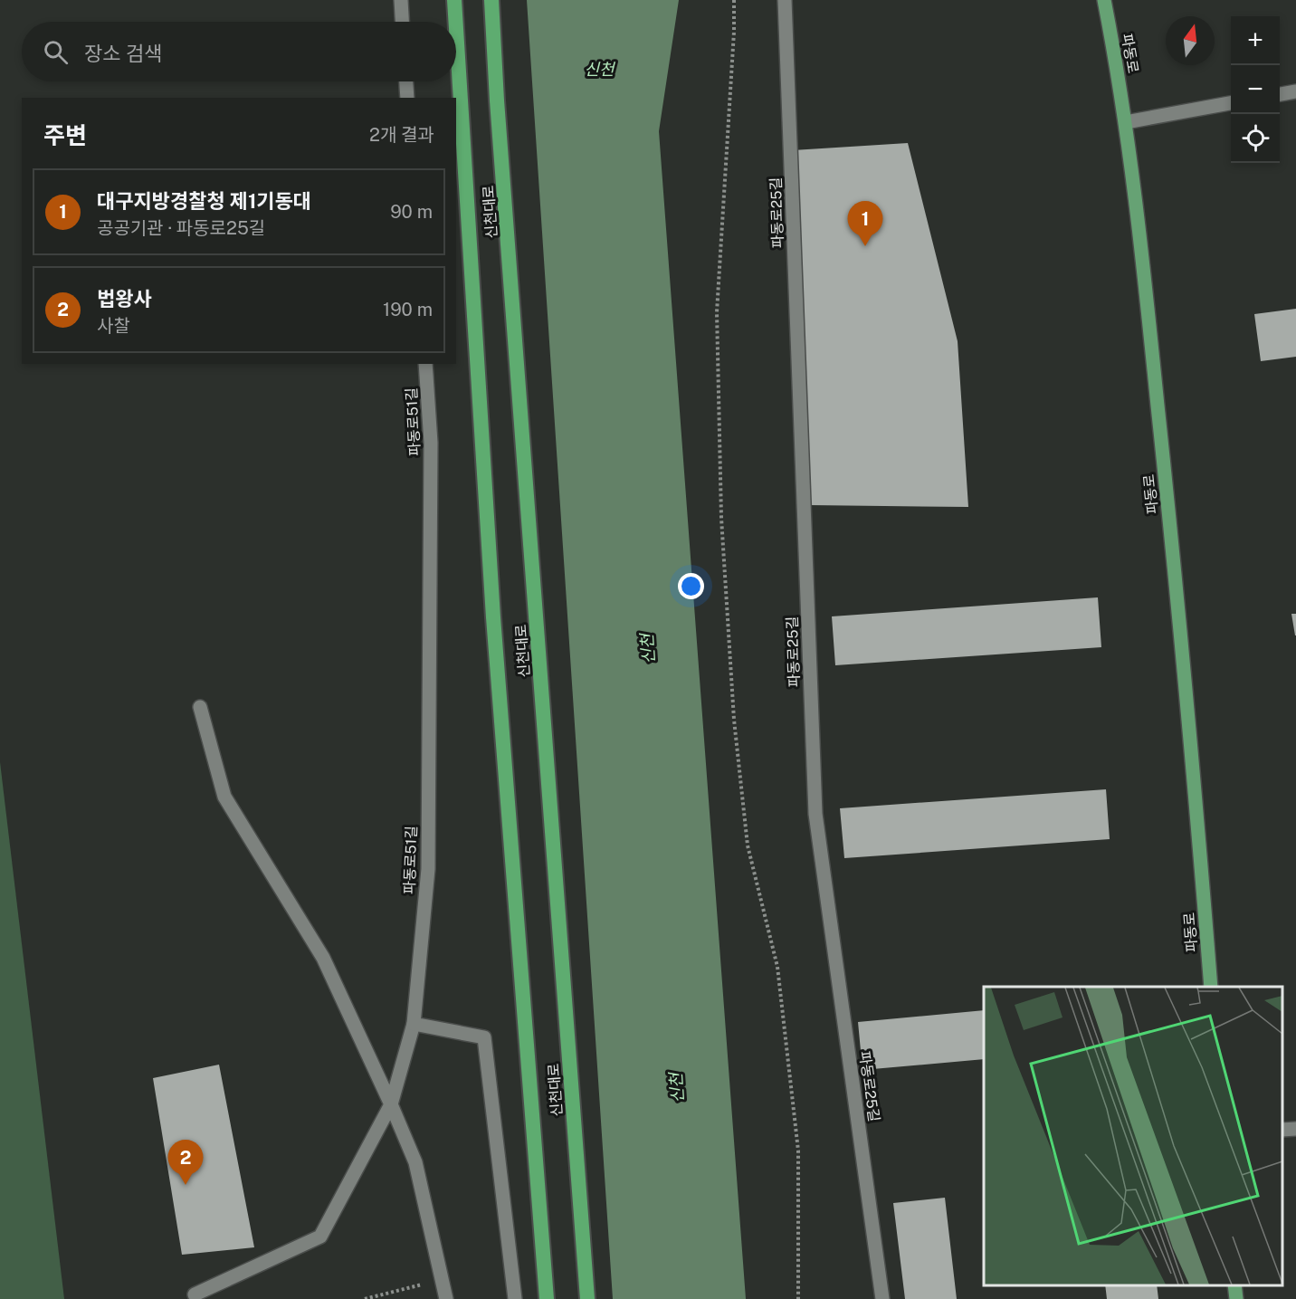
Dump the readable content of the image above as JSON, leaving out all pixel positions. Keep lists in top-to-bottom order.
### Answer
{
  "streets": {
    "highway": ["신천대로"],
    "main road": ["파동로"],
    "street": ["파동로25길", "파동로51길"]
  },
  "water": ["신천"],
  "north": "top",
  "page": {
    "map_buttons": ["+", "−"],
    "search": "장소 검색",
    "heading": ["주변", "2개 결과"],
    "list": [
      {
        "mark": "1",
        "name": "대구지방경찰청 제1기동대",
        "note": "공공기관 · 파동로25길",
        "value": "90 m"
      },
      {
        "mark": "2",
        "name": "법왕사",
        "note": "사찰",
        "value": "190 m"
      }
    ],
    "pins": ["1", "2"]
  }
}
